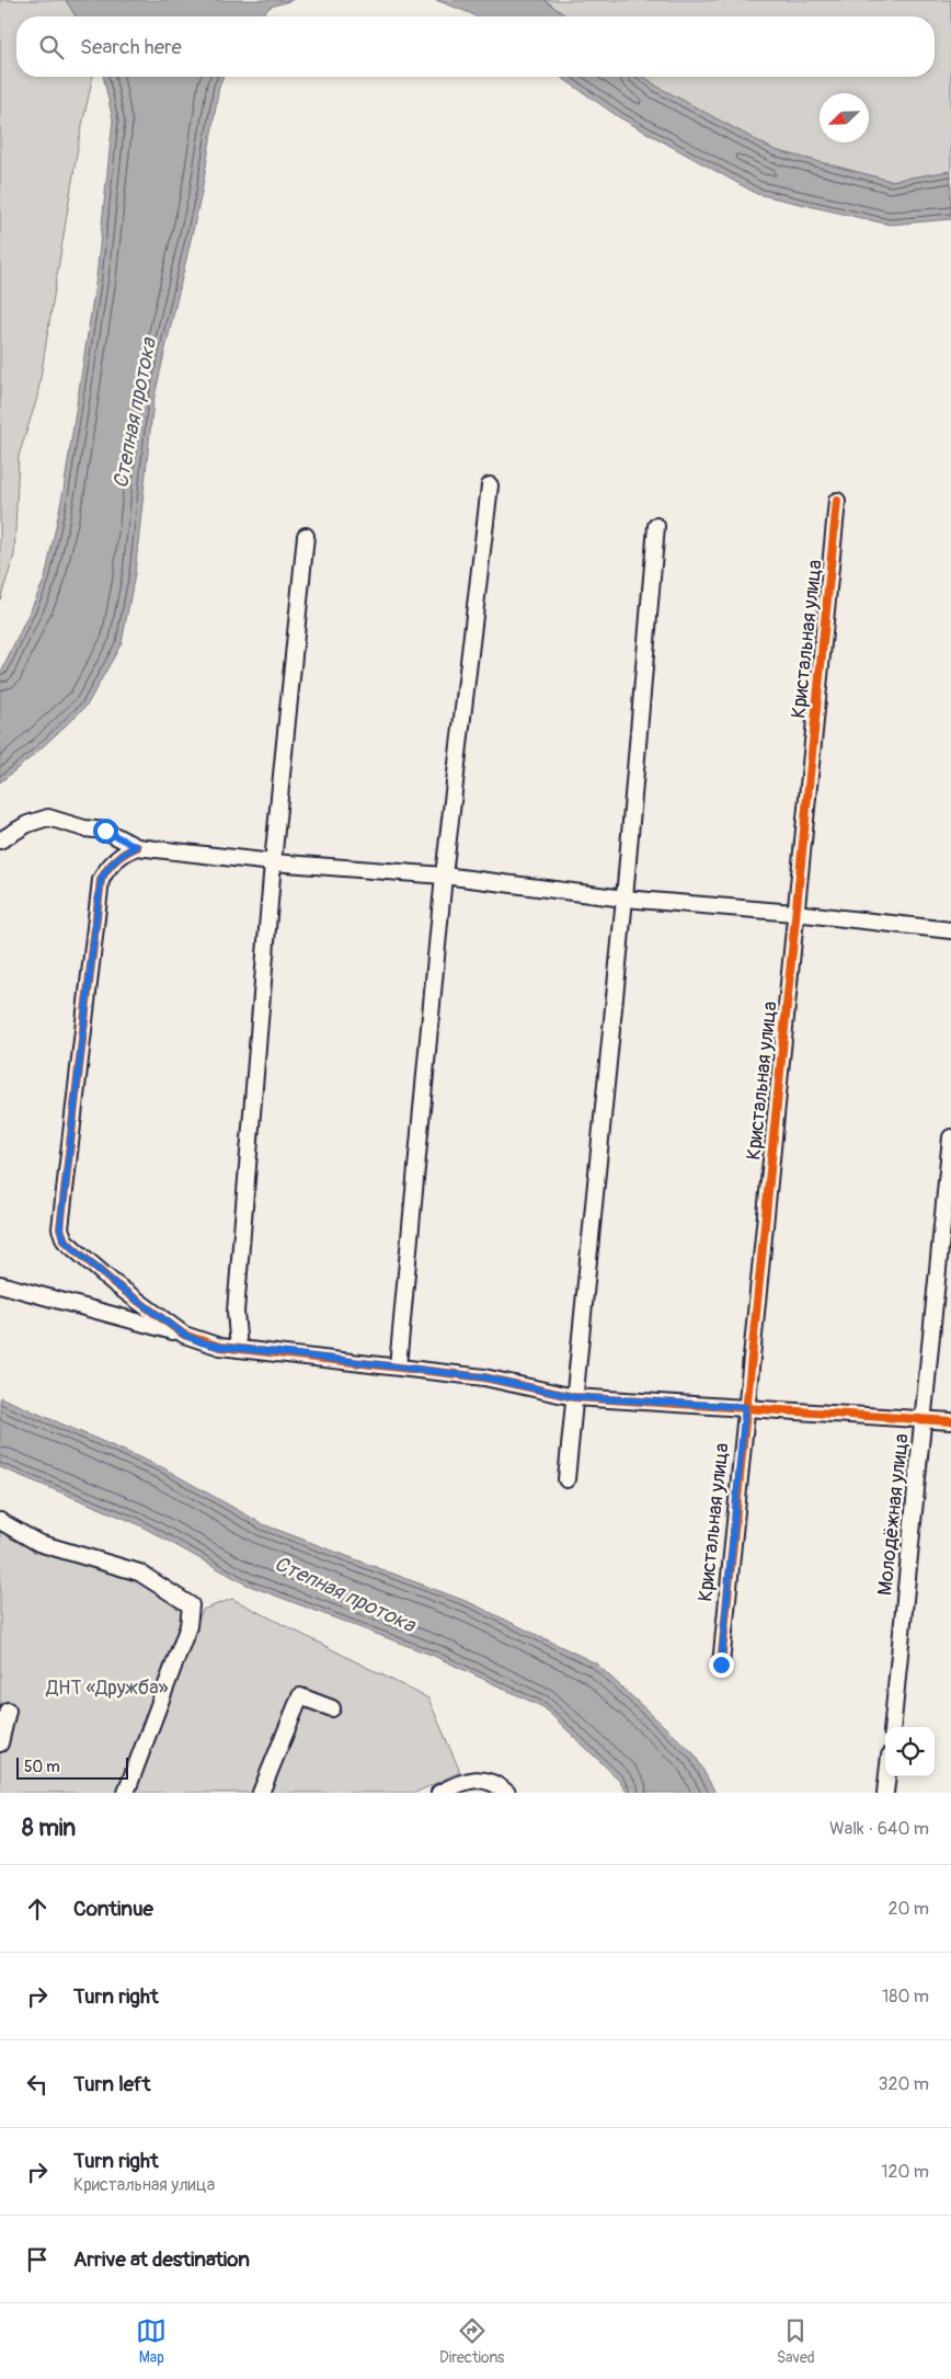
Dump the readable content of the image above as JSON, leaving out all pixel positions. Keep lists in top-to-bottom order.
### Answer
{
  "streets": {
    "street": ["Кристальная улица", "Молодёжная улица"]
  },
  "water": ["Степная протока"],
  "parks": ["ДНТ «Дружба»"],
  "scale_bar": "50 m",
  "north": "bottom left",
  "page": {
    "search": "Search here",
    "scale": "50 m",
    "heading": ["8 min", "Walk · 640 m"],
    "list": [
      ["Continue", "20 m"],
      ["Turn right", "180 m"],
      ["Turn left", "320 m"],
      ["Turn right", "Кристальная улица", "120 m"],
      "Arrive at destination"
    ],
    "nav": ["Map", "Directions", "Saved"]
  }
}
